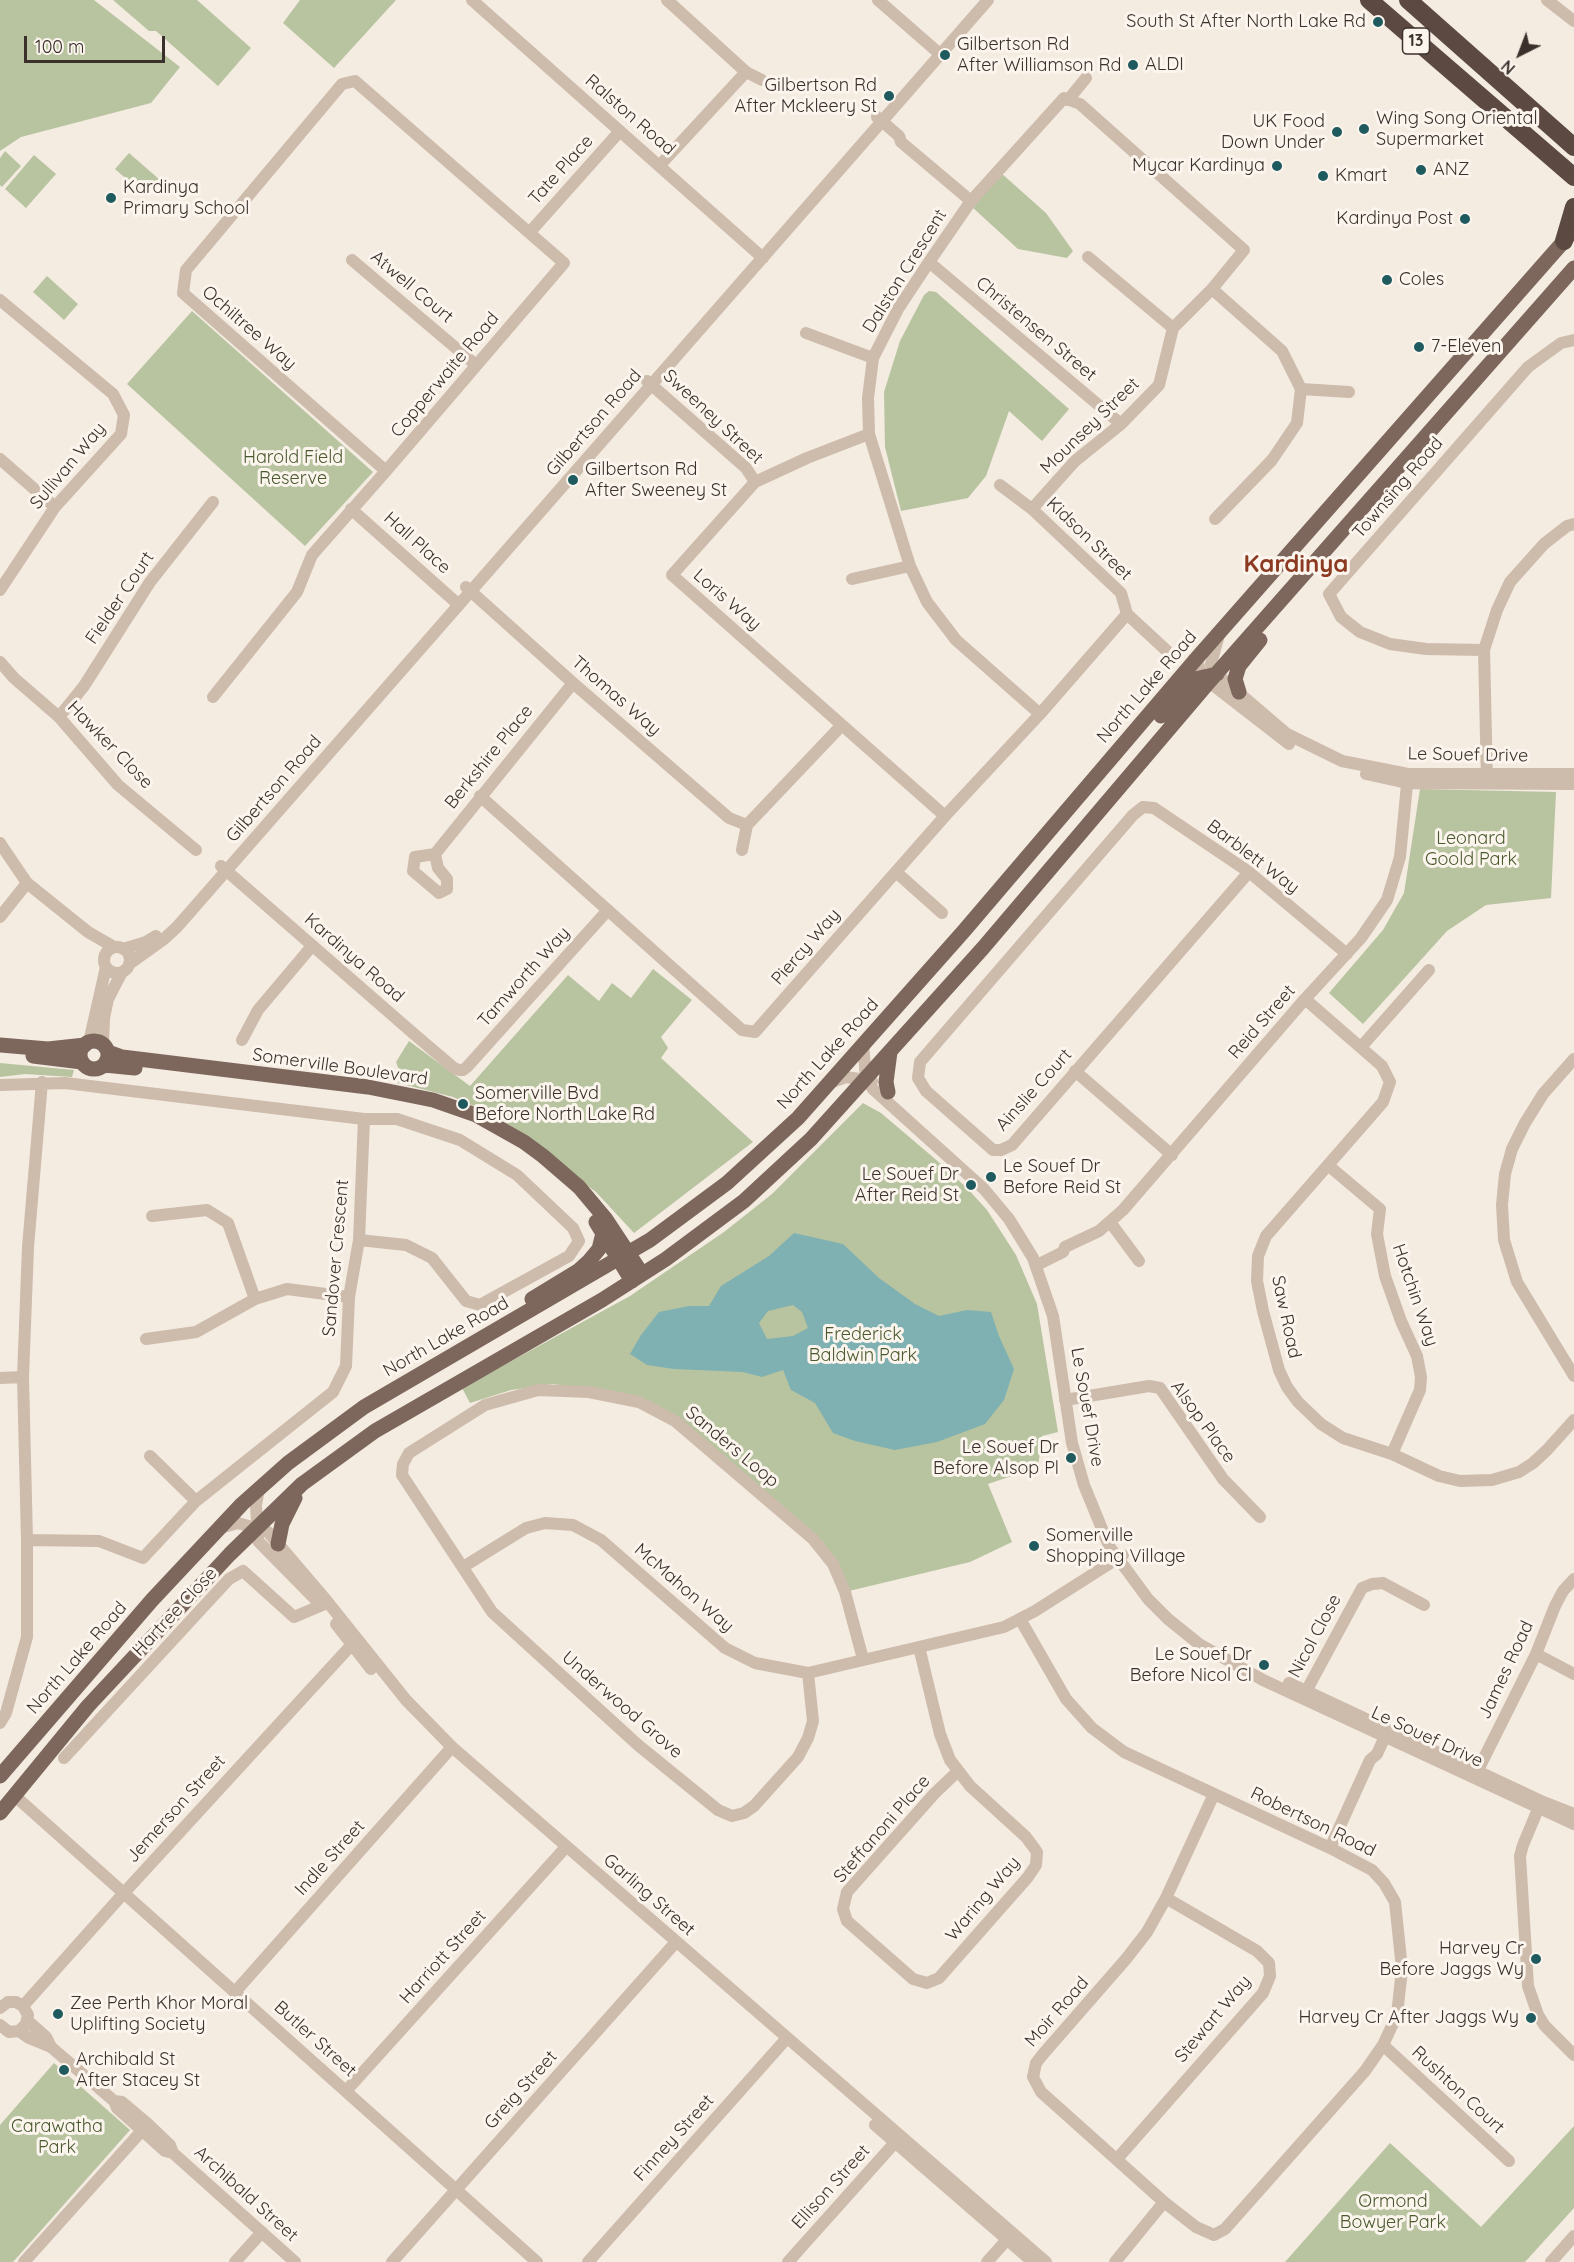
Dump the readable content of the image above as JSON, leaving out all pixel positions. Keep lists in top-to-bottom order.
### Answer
{
  "streets": {
    "highway": ["13"],
    "main road": ["North Lake Road", "Somerville Boulevard"],
    "street": [
      "Ralston Road",
      "Tate Place",
      "Dalston Crescent",
      "Atwell Court",
      "Ochiltree Way",
      "Christensen Street",
      "Copperwaite Road",
      "Sweeney Street",
      "Gilbertson Road",
      "Mounsey Street",
      "Sullivan Way",
      "Townsing Road",
      "Kidson Street",
      "Hall Place",
      "Fielder Court",
      "Loris Way",
      "Thomas Way",
      "Hawker Close",
      "Le Souef Drive",
      "Berkshire Place",
      "Barblett Way",
      "Piercy Way",
      "Kardinya Road",
      "Tamworth Way",
      "Reid Street",
      "Ainslie Court",
      "Sandover Crescent",
      "Hotchin Way",
      "Saw Road",
      "Alsop Place",
      "Sanders Loop",
      "McMahon Way",
      "Hartree Close",
      "Nicol Close",
      "James Road",
      "Underwood Grove",
      "Jemerson Street",
      "Robertson Road",
      "Steffanoni Place",
      "Indle Street",
      "Garling Street",
      "Waring Way",
      "Harriott Street",
      "Moir Road",
      "Stewart Way",
      "Butler Street",
      "Greig Street",
      "Rushton Court",
      "Finney Street",
      "Ellison Street",
      "Archibald Street"
    ]
  },
  "crossings": [
    ["Ralston Road", "Tate Place"],
    ["Ralston Road", "Gilbertson Road"],
    ["Tate Place", "Ochiltree Way"],
    ["Dalston Crescent", "Christensen Street"],
    ["Dalston Crescent", "Loris Way"],
    ["Dalston Crescent", "Piercy Way"],
    ["Atwell Court", "Copperwaite Road"],
    ["Ochiltree Way", "Copperwaite Road"],
    ["Christensen Street", "Mounsey Street"],
    ["Copperwaite Road", "Hall Place"],
    ["Sweeney Street", "Gilbertson Road"],
    ["Sweeney Street", "Loris Way"],
    ["Gilbertson Road", "Hall Place"],
    ["Gilbertson Road", "Thomas Way"],
    ["Gilbertson Road", "Kardinya Road"],
    ["Mounsey Street", "Kidson Street"],
    ["Kidson Street", "Piercy Way"],
    ["Fielder Court", "Hawker Close"],
    ["Loris Way", "Piercy Way"],
    ["North Lake Road", "Le Souef Drive"],
    ["North Lake Road", "Somerville Boulevard"],
    ["North Lake Road", "Garling Street"],
    ["Thomas Way", "Berkshire Place"],
    ["Le Souef Drive", "Reid Street"],
    ["Le Souef Drive", "Alsop Place"],
    ["Le Souef Drive", "McMahon Way"],
    ["Le Souef Drive", "Nicol Close"],
    ["Le Souef Drive", "James Road"],
    ["Berkshire Place", "Piercy Way"],
    ["Barblett Way", "Reid Street"],
    ["Barblett Way", "Ainslie Court"],
    ["Piercy Way", "Tamworth Way"],
    ["Kardinya Road", "Tamworth Way"],
    ["Reid Street", "Saw Road"],
    ["Hotchin Way", "Saw Road"],
    ["Sanders Loop", "McMahon Way"],
    ["Sanders Loop", "Underwood Grove"],
    ["McMahon Way", "Underwood Grove"],
    ["McMahon Way", "Robertson Road"],
    ["McMahon Way", "Waring Way"],
    ["Hartree Close", "Garling Street"],
    ["Jemerson Street", "Garling Street"],
    ["Jemerson Street", "Butler Street"],
    ["Robertson Road", "Moir Road"],
    ["Robertson Road", "Rushton Court"],
    ["Steffanoni Place", "Waring Way"],
    ["Indle Street", "Garling Street"],
    ["Indle Street", "Butler Street"],
    ["Garling Street", "Harriott Street"],
    ["Garling Street", "Greig Street"],
    ["Garling Street", "Finney Street"],
    ["Garling Street", "Ellison Street"],
    ["Harriott Street", "Butler Street"],
    ["Moir Road", "Stewart Way"],
    ["Butler Street", "Greig Street"]
  ],
  "districts": ["Kardinya"],
  "parks": [
    "Harold Field Reserve",
    "Leonard Goold Park",
    "Frederick Baldwin Park",
    "Carawatha Park",
    "Ormond Bowyer Park"
  ],
  "places": [
    "South St After North Lake Rd",
    "Gilbertson Rd After Williamson Rd",
    "ALDI",
    "Gilbertson Rd After Mckleery St",
    "Wing Song Oriental Supermarket",
    "UK Food Down Under",
    "Mycar Kardinya",
    "ANZ",
    "Kmart",
    "Kardinya Primary School",
    "Kardinya Post",
    "Coles",
    "7-Eleven",
    "Gilbertson Rd After Sweeney St",
    "Somerville Bvd Before North Lake Rd",
    "Le Souef Dr Before Reid St",
    "Le Souef Dr After Reid St",
    "Le Souef Dr Before Alsop Pl",
    "Somerville Shopping Village",
    "Le Souef Dr Before Nicol Cl",
    "Harvey Cr Before Jaggs Wy",
    "Zee Perth Khor Moral Uplifting Society",
    "Harvey Cr After Jaggs Wy",
    "Archibald St After Stacey St"
  ],
  "scale_bar": "100 m",
  "north": "bottom left"
}
